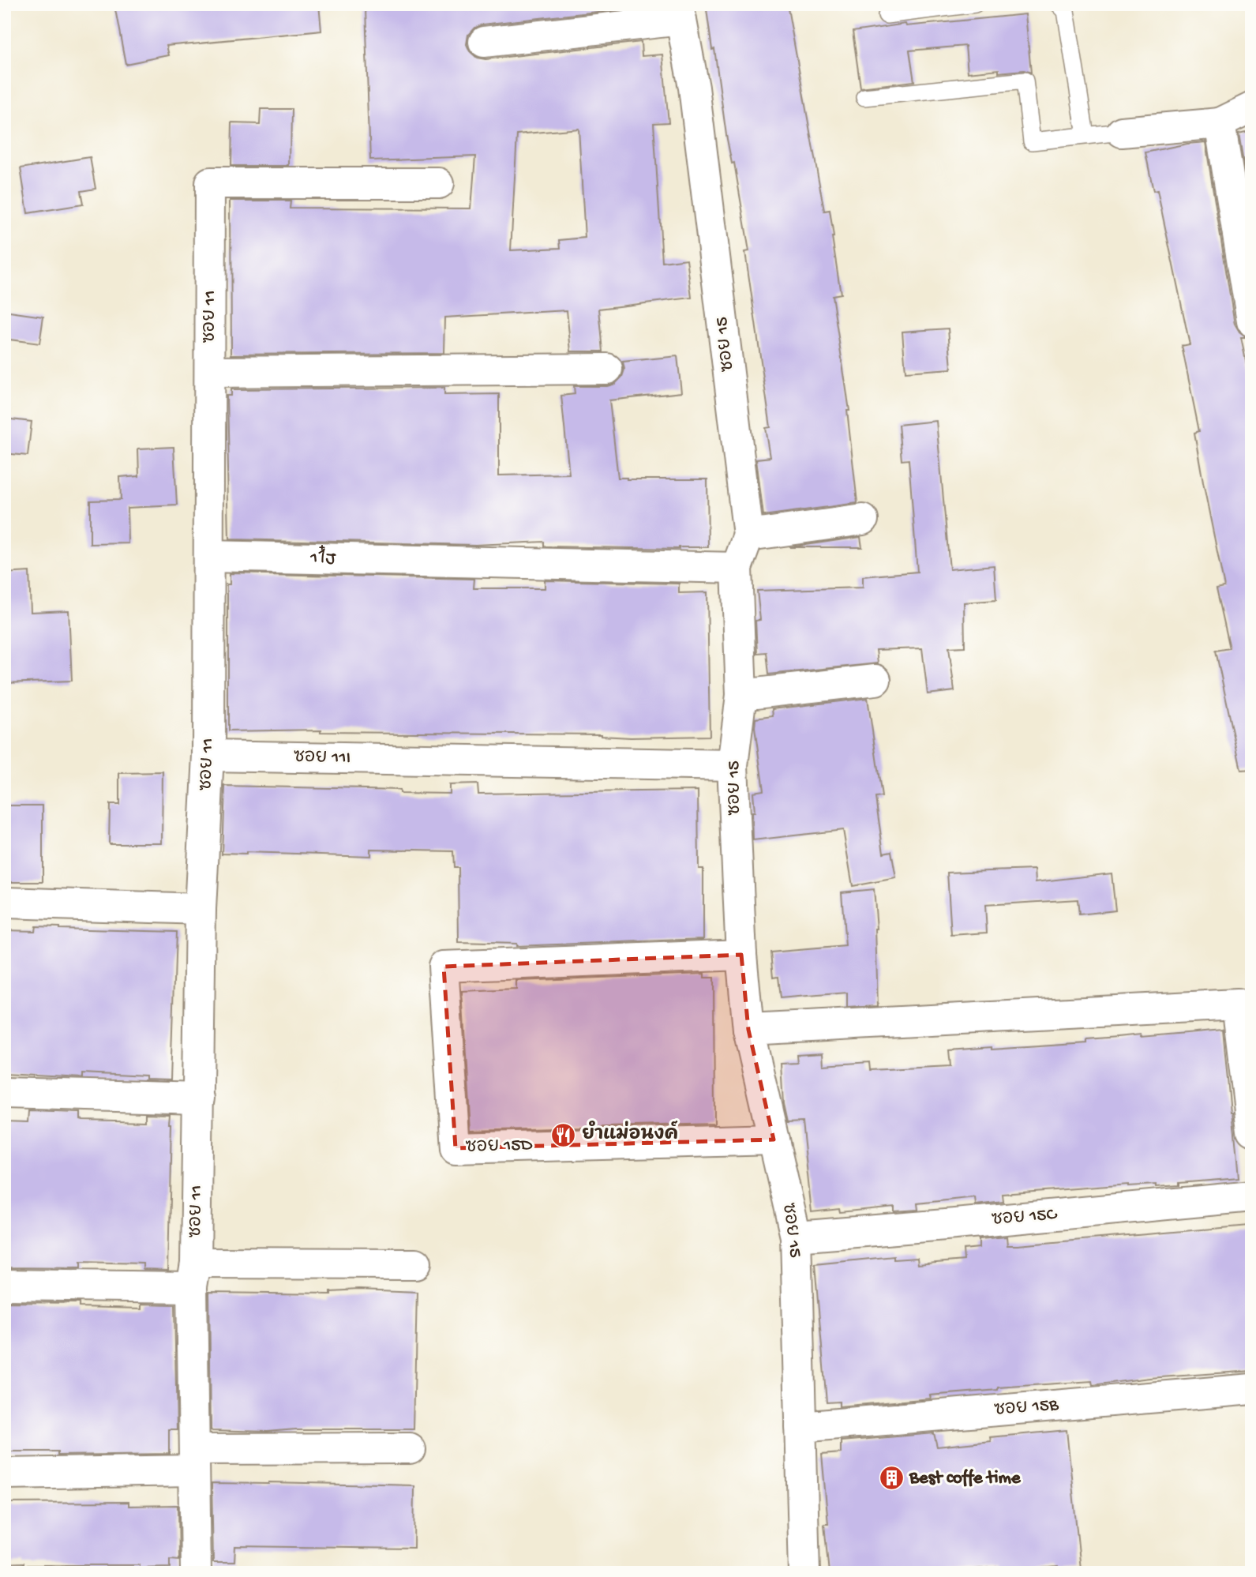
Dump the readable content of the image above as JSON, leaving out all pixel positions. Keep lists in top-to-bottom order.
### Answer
{
  "streets": {
    "street": [
      "ซอย 11",
      "ซอย 15",
      "11๋J",
      "ซอย 11I",
      "ซอย 15D",
      "ซอย 15C",
      "ซอย 15B"
    ]
  },
  "crossings": [
    ["ซอย 11", "11๋J"],
    ["ซอย 11", "ซอย 11I"],
    ["ซอย 15", "11๋J"],
    ["ซอย 15", "ซอย 11I"],
    ["ซอย 15", "ซอย 15D"],
    ["ซอย 15", "ซอย 15C"],
    ["ซอย 15", "ซอย 15B"]
  ],
  "places": {
    "restaurant": ["ยำแม่อนงค์"],
    "building": ["Best coffe time"]
  }
}
